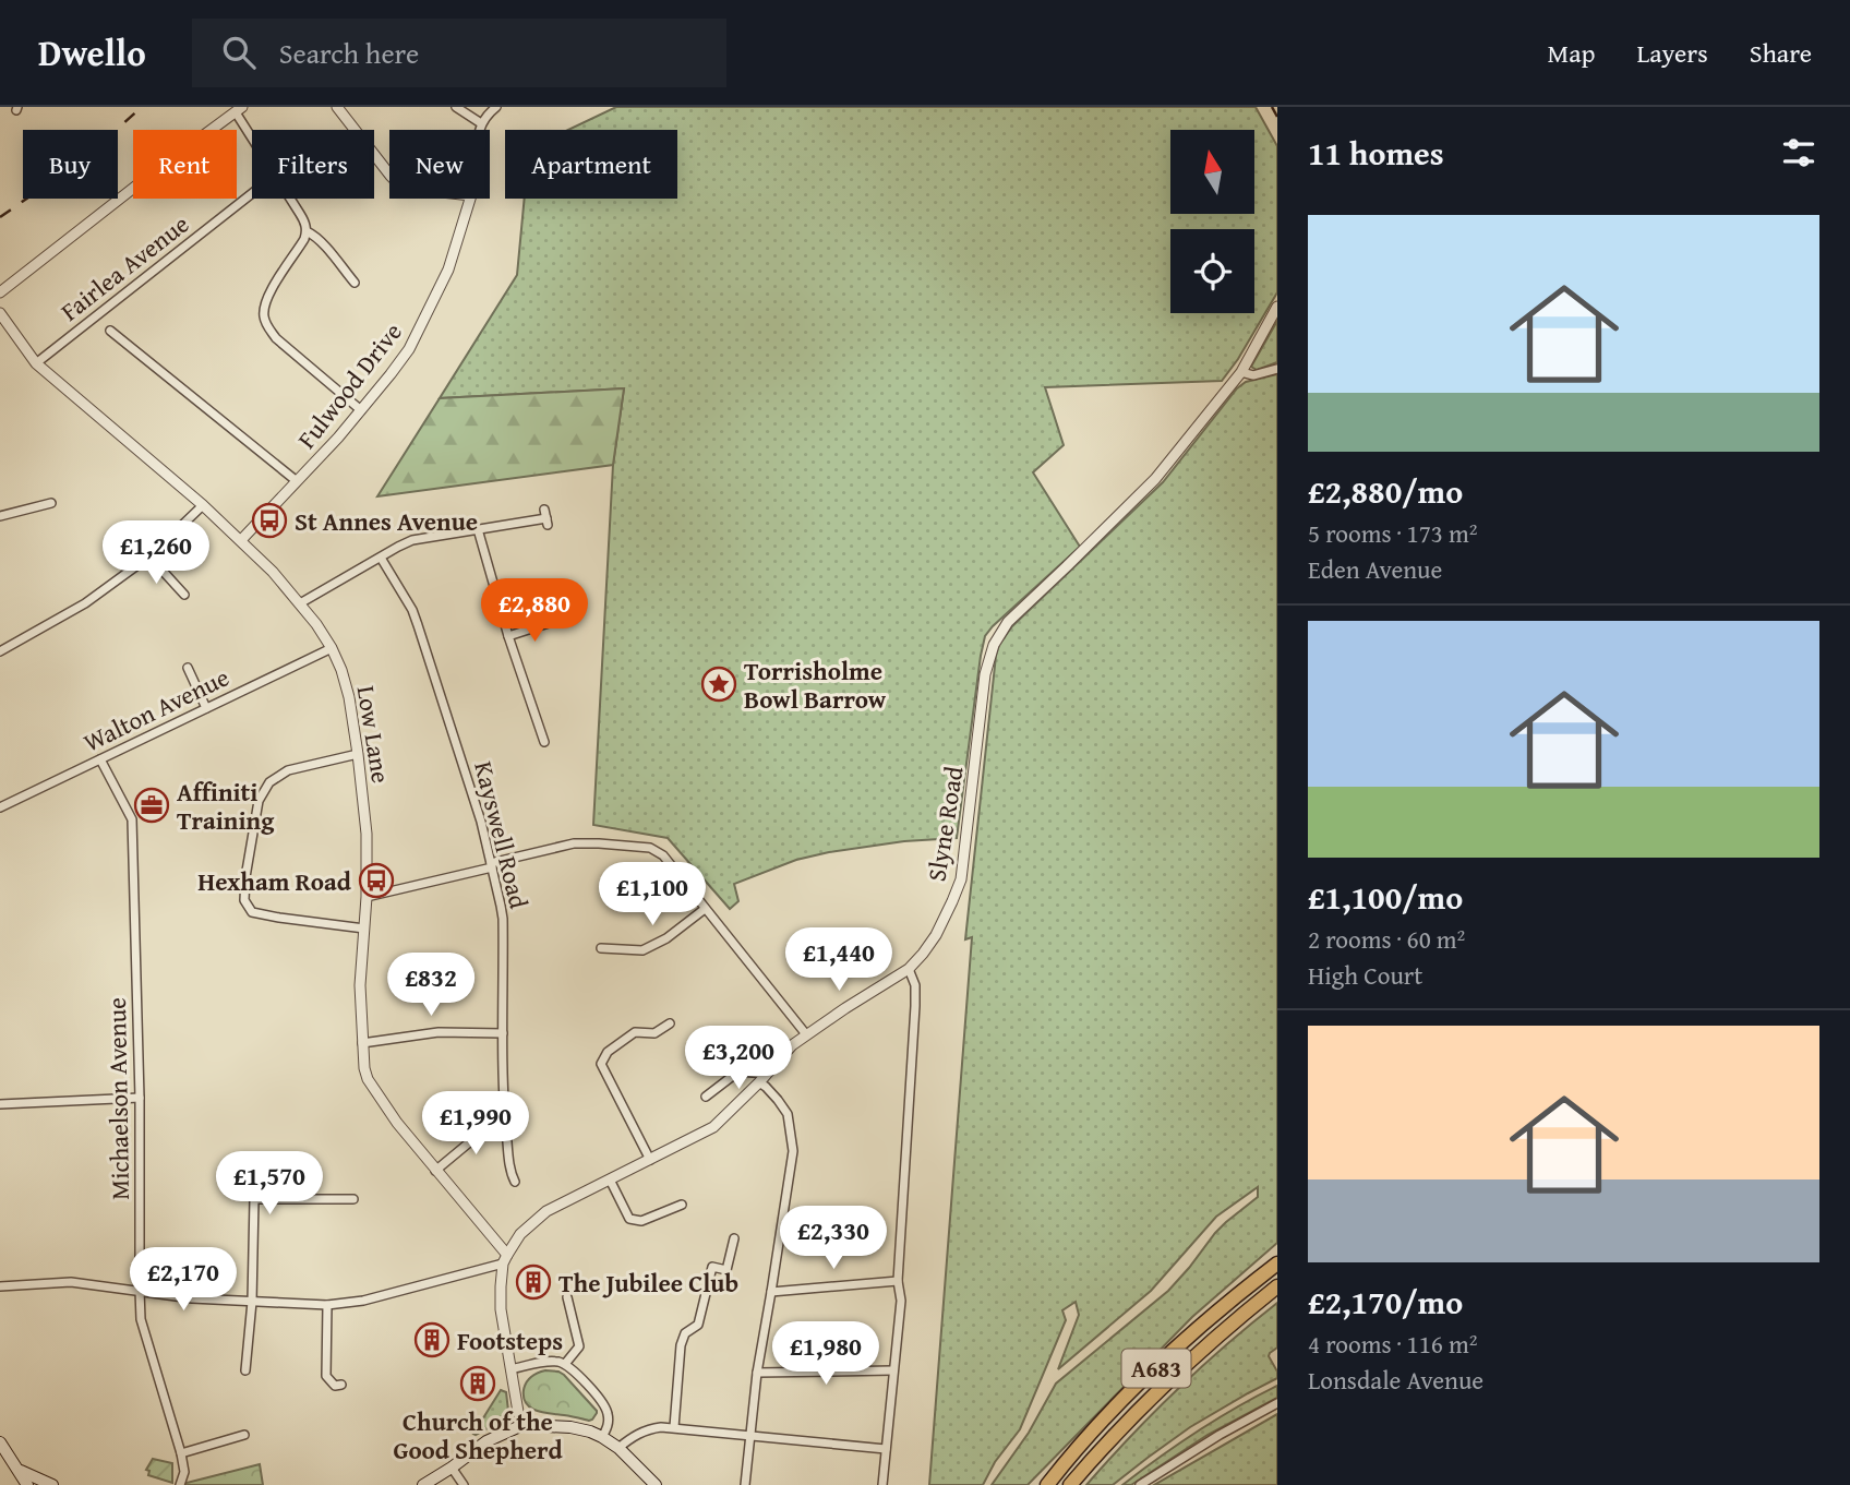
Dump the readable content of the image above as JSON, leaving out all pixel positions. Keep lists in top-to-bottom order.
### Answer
{
  "streets": {
    "highway": ["A683"],
    "street": [
      "Fairlea Avenue",
      "Fulwood Drive",
      "Walton Avenue",
      "Low Lane",
      "Slyne Road",
      "Kayswell Road",
      "Michaelson Avenue"
    ]
  },
  "crossings": [
    ["Fairlea Avenue", "Low Lane"],
    ["Fulwood Drive", "Low Lane"],
    ["Walton Avenue", "Low Lane"],
    ["Walton Avenue", "Michaelson Avenue"],
    ["Low Lane", "Slyne Road"]
  ],
  "places": {
    "bus stop": ["St Annes Avenue", "Hexham Road"],
    "place": ["Torrisholme Bowl Barrow"],
    "office": ["Affiniti Training"],
    "building": ["The Jubilee Club", "Footsteps", "Church of the Good Shepherd"]
  },
  "north": "top",
  "page": {
    "header": "Dwello",
    "search": "Search here",
    "nav": ["Map", "Layers", "Share"],
    "heading": "11 homes",
    "chip": [
      "Buy",
      "Rent",
      "Filters",
      "New",
      "Apartment"
    ],
    "list": [
      {
        "name": "£2,880/mo",
        "note": "5 rooms · 173 m² · Eden Avenue"
      },
      {
        "name": "£1,100/mo",
        "note": "2 rooms · 60 m² · High Court"
      },
      {
        "name": "£2,170/mo",
        "note": "4 rooms · 116 m² · Lonsdale Avenue"
      }
    ],
    "price": [
      "£1,260",
      "£2,880",
      "£1,100",
      "£1,440",
      "£832",
      "£3,200",
      "£1,990",
      "£1,570",
      "£2,330",
      "£2,170",
      "£1,980"
    ]
  }
}
